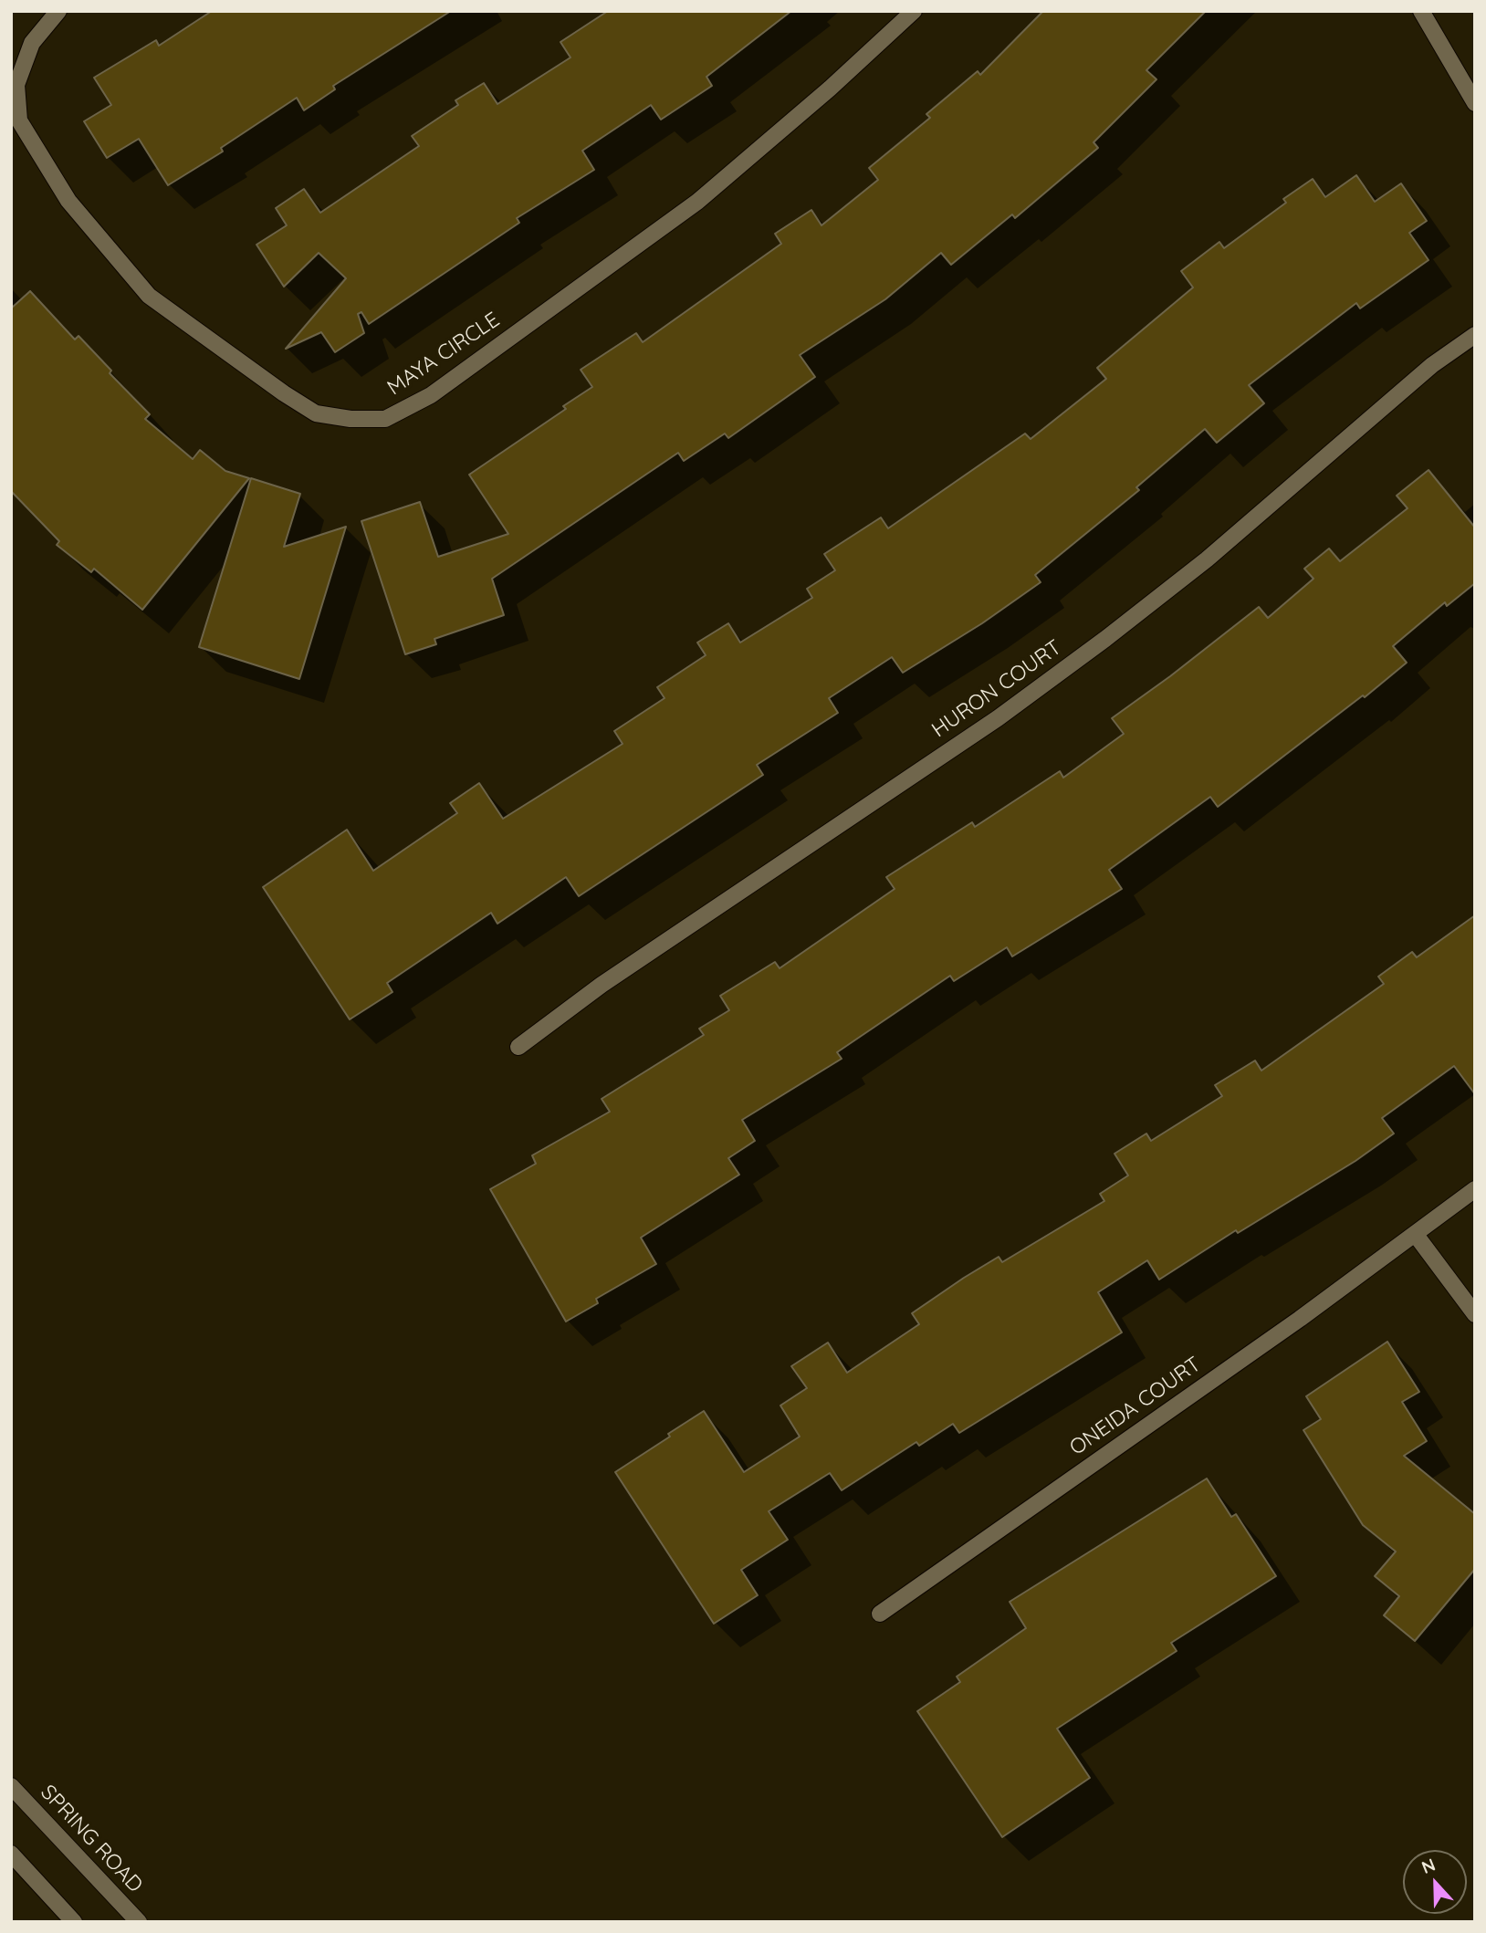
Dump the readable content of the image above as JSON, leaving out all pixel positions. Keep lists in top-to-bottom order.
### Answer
{
  "streets": {
    "street": [
      "MAYA CIRCLE",
      "HURON COURT",
      "ONEIDA COURT",
      "SPRING ROAD"
    ]
  },
  "north": "top"
}
